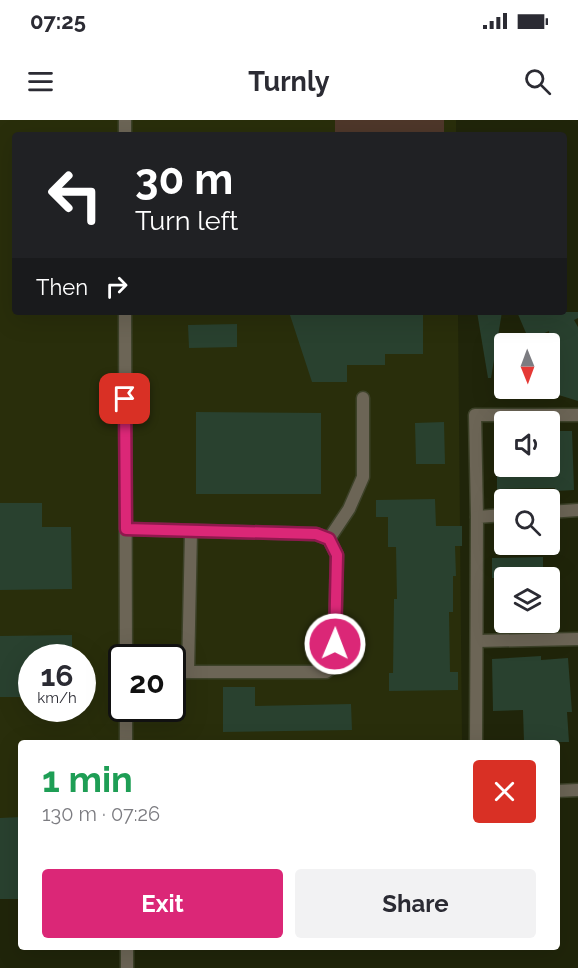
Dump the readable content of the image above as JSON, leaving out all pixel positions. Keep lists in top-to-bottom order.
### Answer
{
  "north": "bottom",
  "page": {
    "status": "07:25",
    "header": "Turnly",
    "turn": ["30 m", "Turn left"],
    "then": "Then",
    "speed": "16 km/h",
    "limit": "20",
    "heading": ["1 min", "130 m · 07:26"],
    "buttons": ["Exit", "Share"]
  }
}
